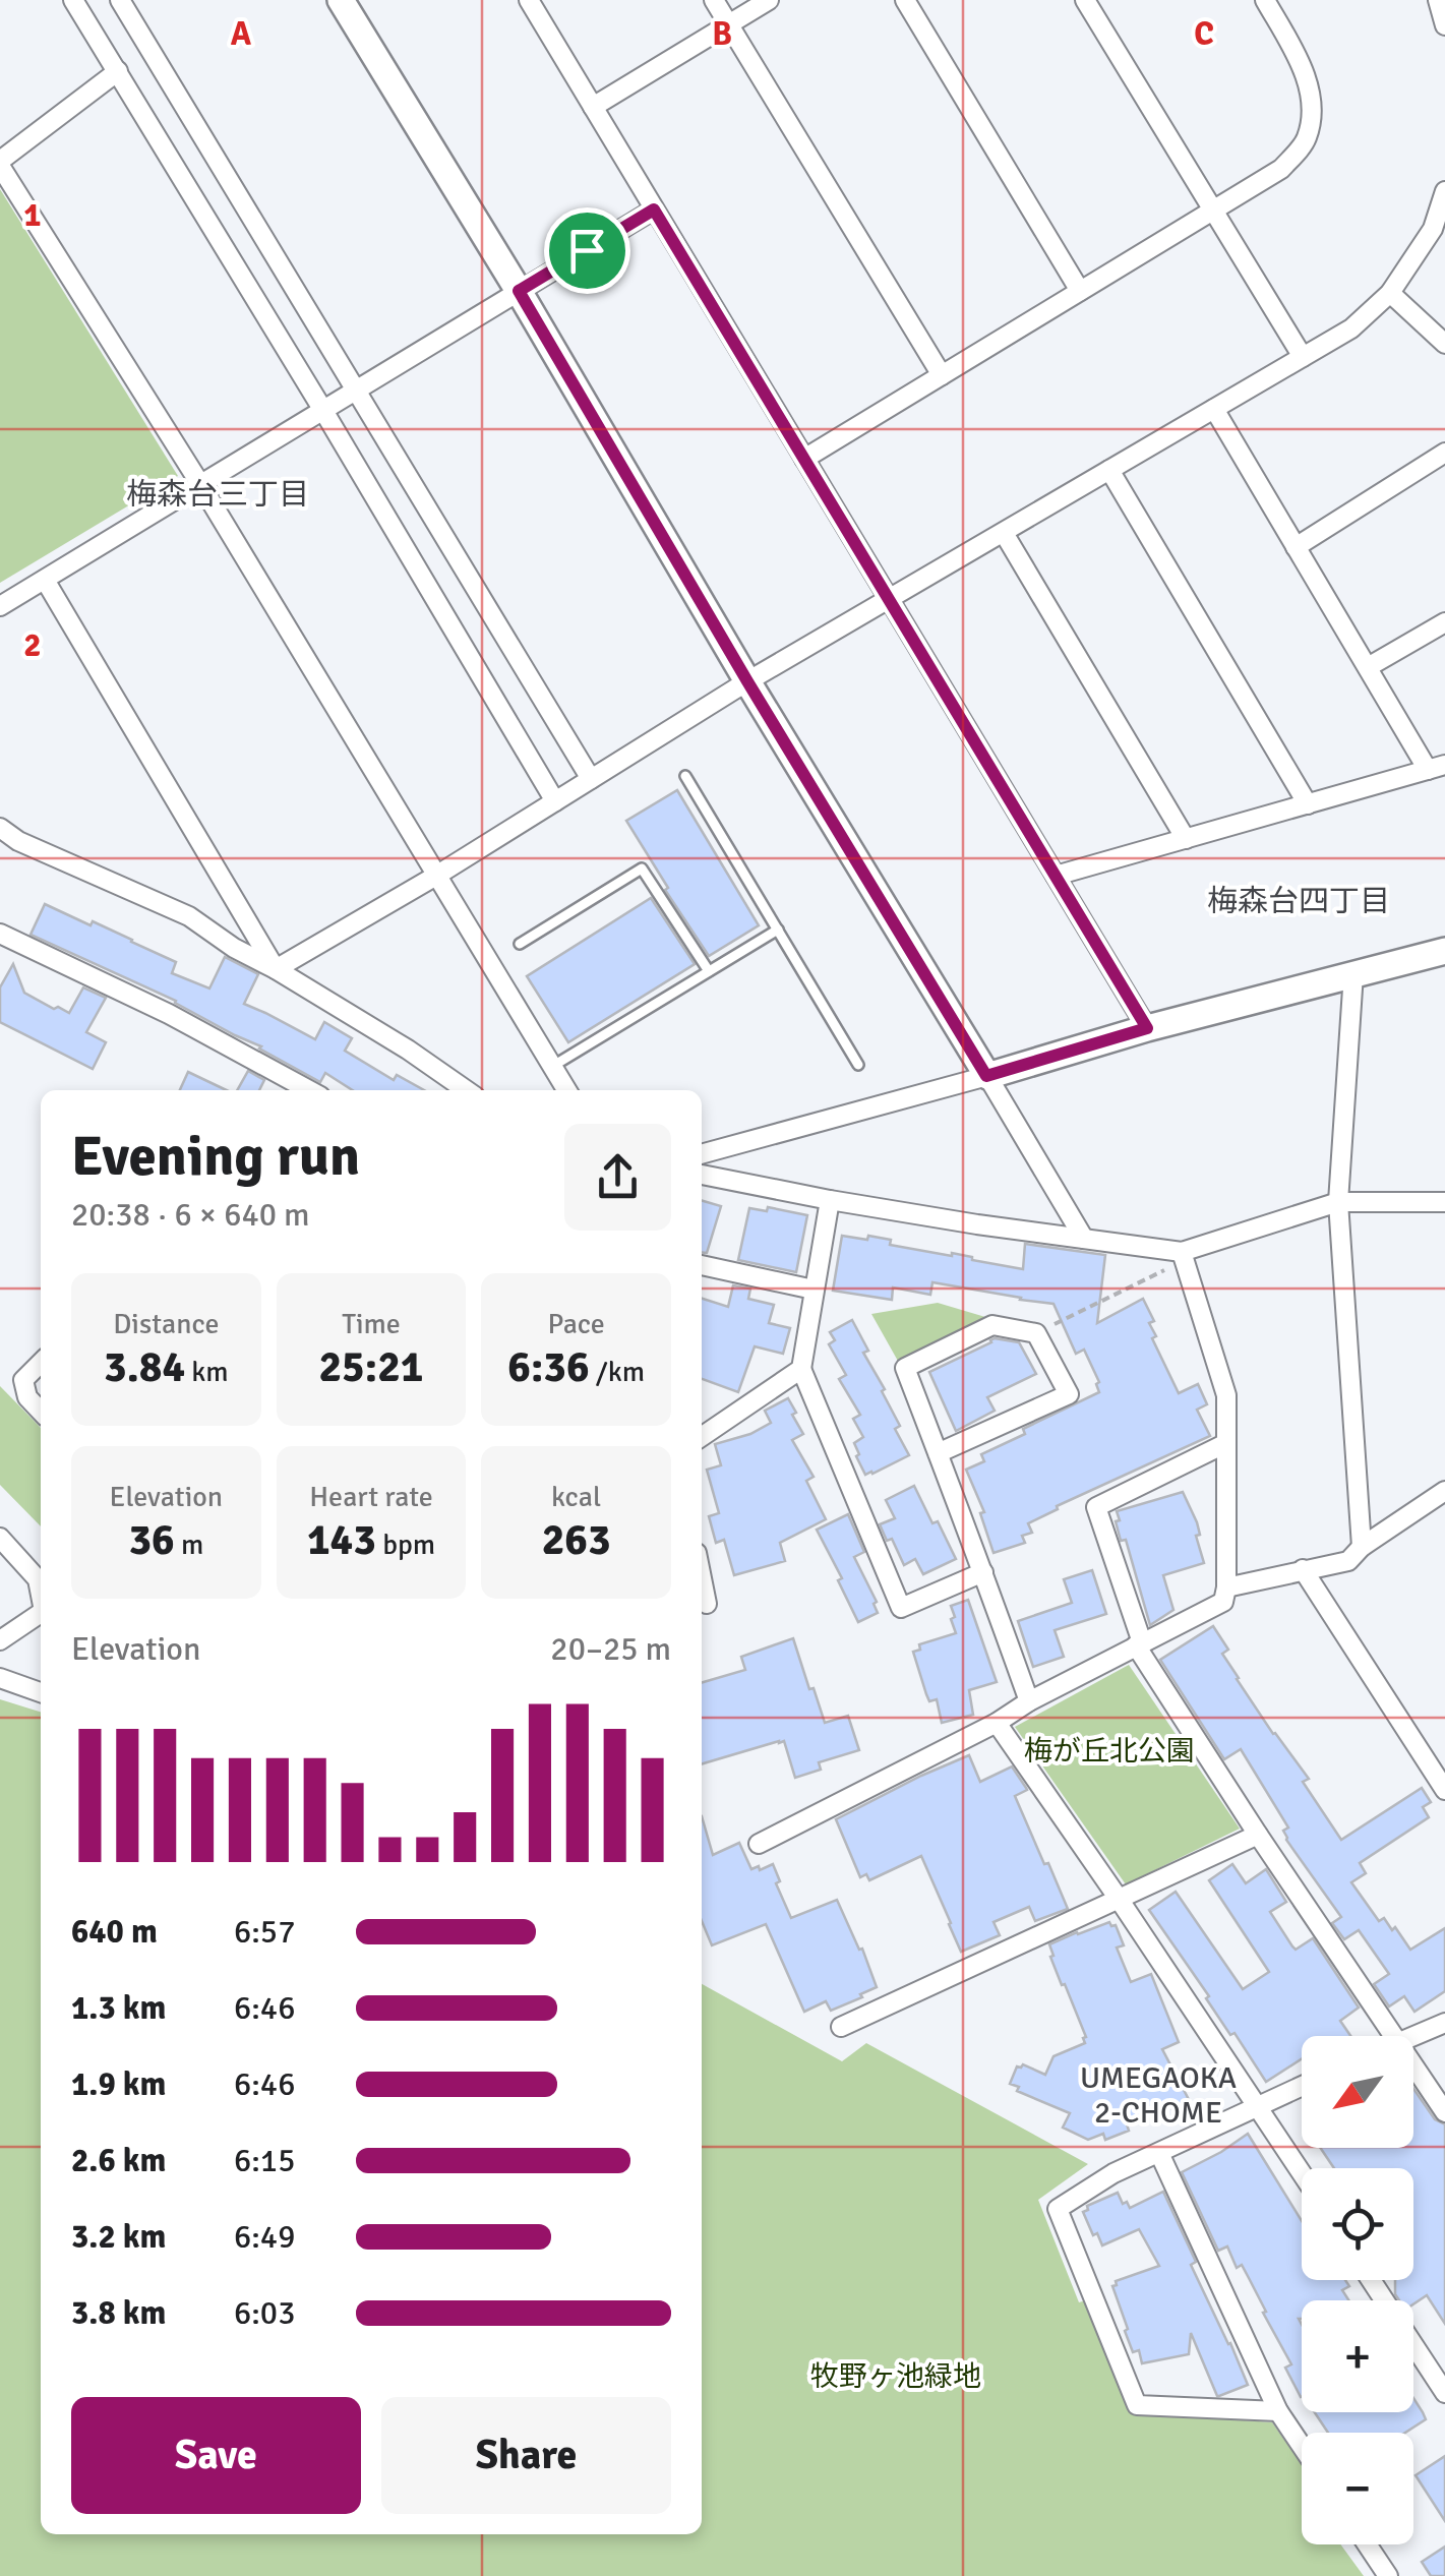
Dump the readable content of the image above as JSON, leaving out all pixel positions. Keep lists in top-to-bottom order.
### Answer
{
  "districts": ["梅森台三丁目", "梅森台四丁目", "UMEGAOKA 2-CHOME"],
  "parks": ["梅が丘北公園", "牧野ヶ池緑地"],
  "north": "bottom left",
  "page": {
    "heading": ["Evening run", "20:38 · 6 × 640 m"],
    "stats": [
      ["Distance", "3.84 km"],
      ["Time", "25:21"],
      ["Pace", "6:36 /km"],
      ["Elevation", "36 m"],
      ["Heart rate", "143 bpm"],
      ["kcal", "263"]
    ],
    "chart": ["Elevation", "20–25 m"],
    "list": [
      {
        "name": "640 m",
        "note": "6:57"
      },
      {
        "name": "1.3 km",
        "note": "6:46"
      },
      {
        "name": "1.9 km",
        "note": "6:46"
      },
      {
        "name": "2.6 km",
        "note": "6:15"
      },
      {
        "name": "3.2 km",
        "note": "6:49"
      },
      {
        "name": "3.8 km",
        "note": "6:03"
      }
    ],
    "map_buttons": ["+", "−"],
    "buttons": ["Save", "Share"]
  },
  "grid": {
    "columns": ["A", "B", "C"],
    "rows": ["1", "2"]
  }
}
